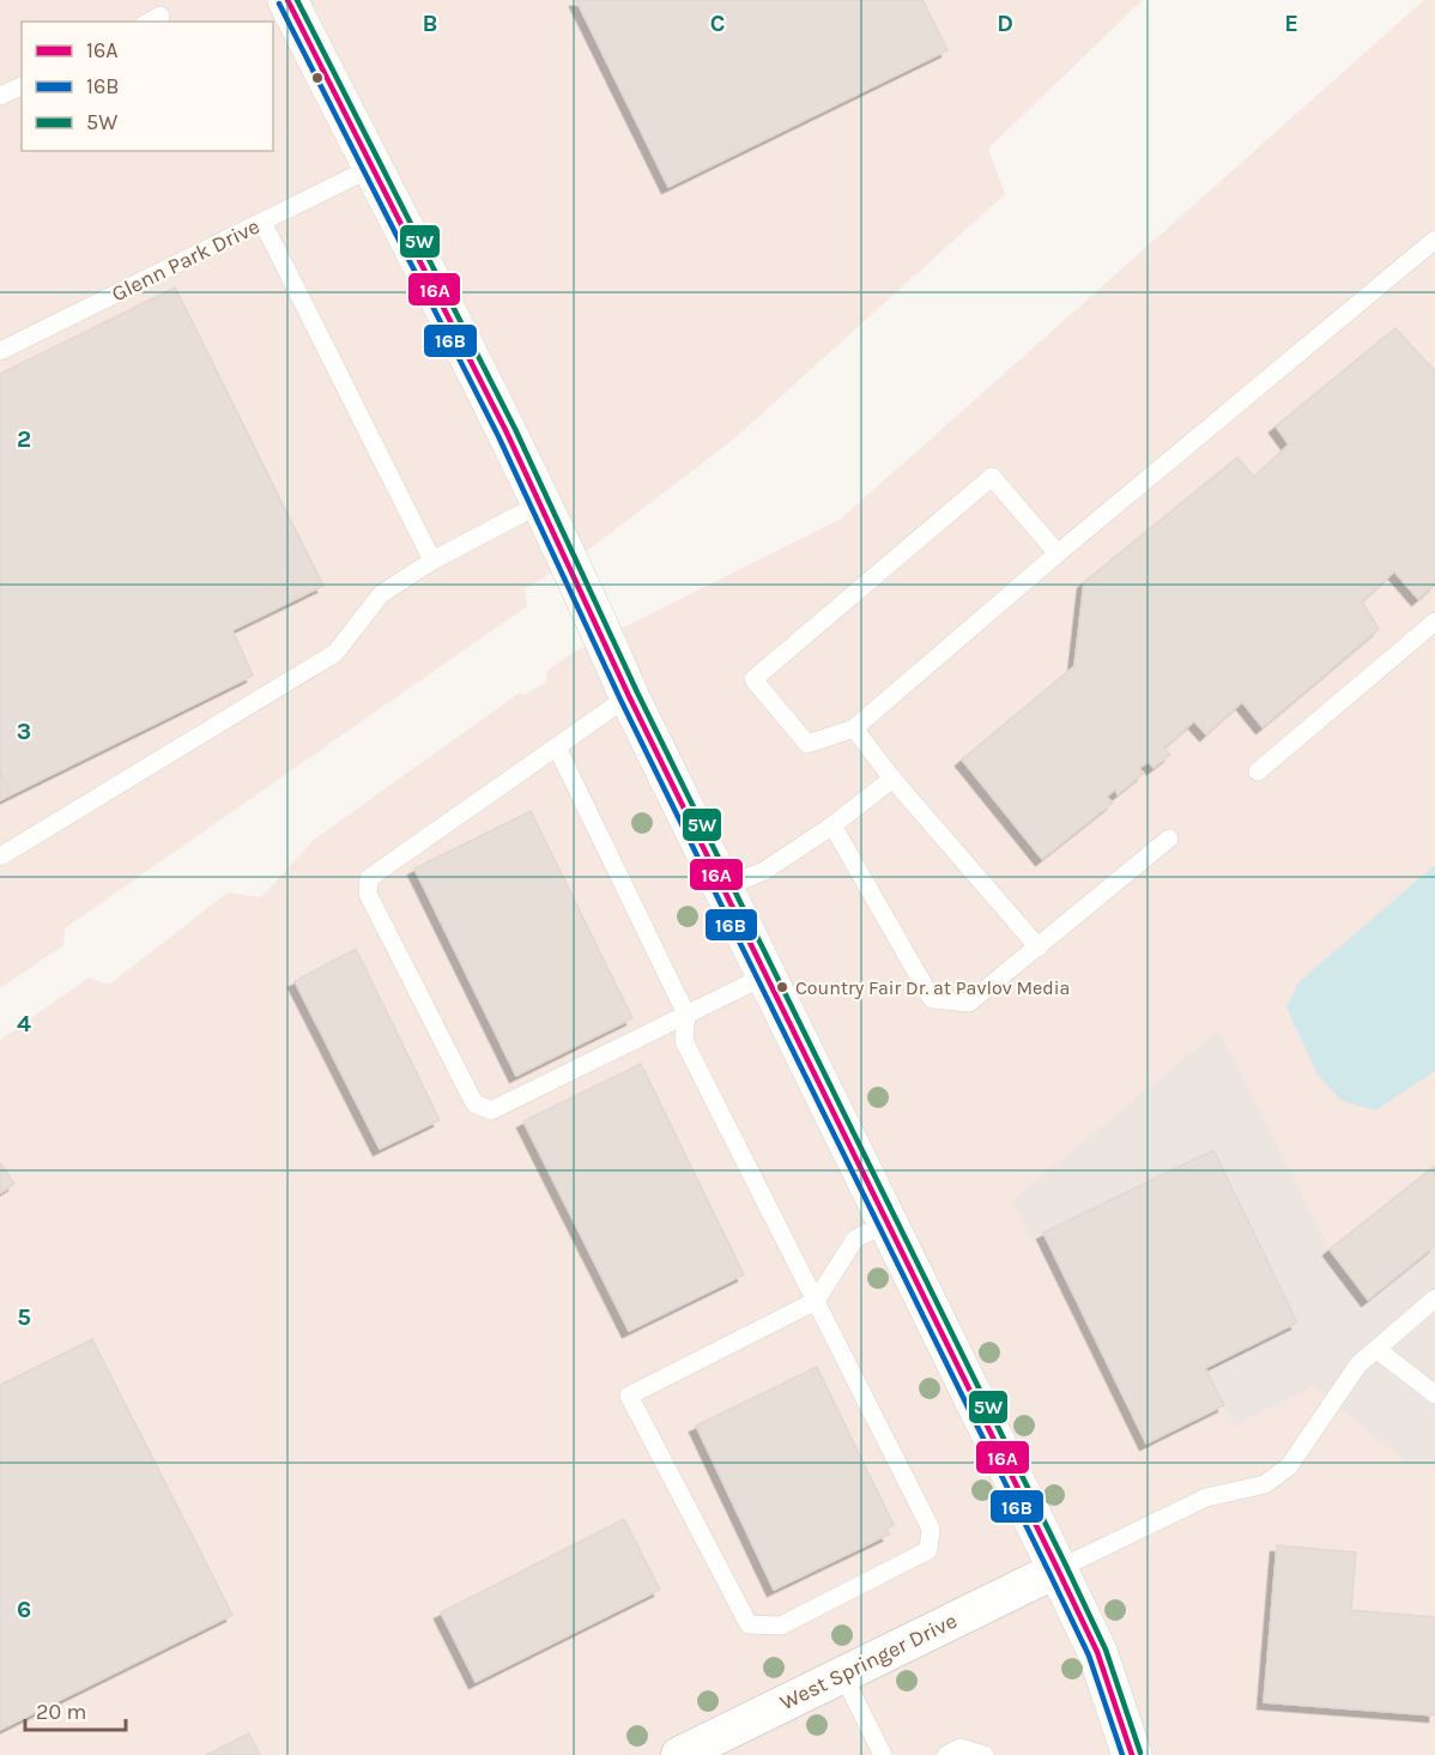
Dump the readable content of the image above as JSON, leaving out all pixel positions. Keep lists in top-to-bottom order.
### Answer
{
  "streets": {
    "street": ["West Springer Drive"],
    "lane": ["Glenn Park Drive"]
  },
  "places": ["Country Fair Dr. at Pavlov Media"],
  "lines": ["transit line 16A", "transit line 5W", "transit line 16B"],
  "legend": ["16A", "16B", "5W"],
  "scale_bar": "20 m",
  "grid": {
    "columns": [
      "B",
      "C",
      "D",
      "E"
    ],
    "rows": [
      "2",
      "3",
      "4",
      "5",
      "6"
    ]
  }
}
